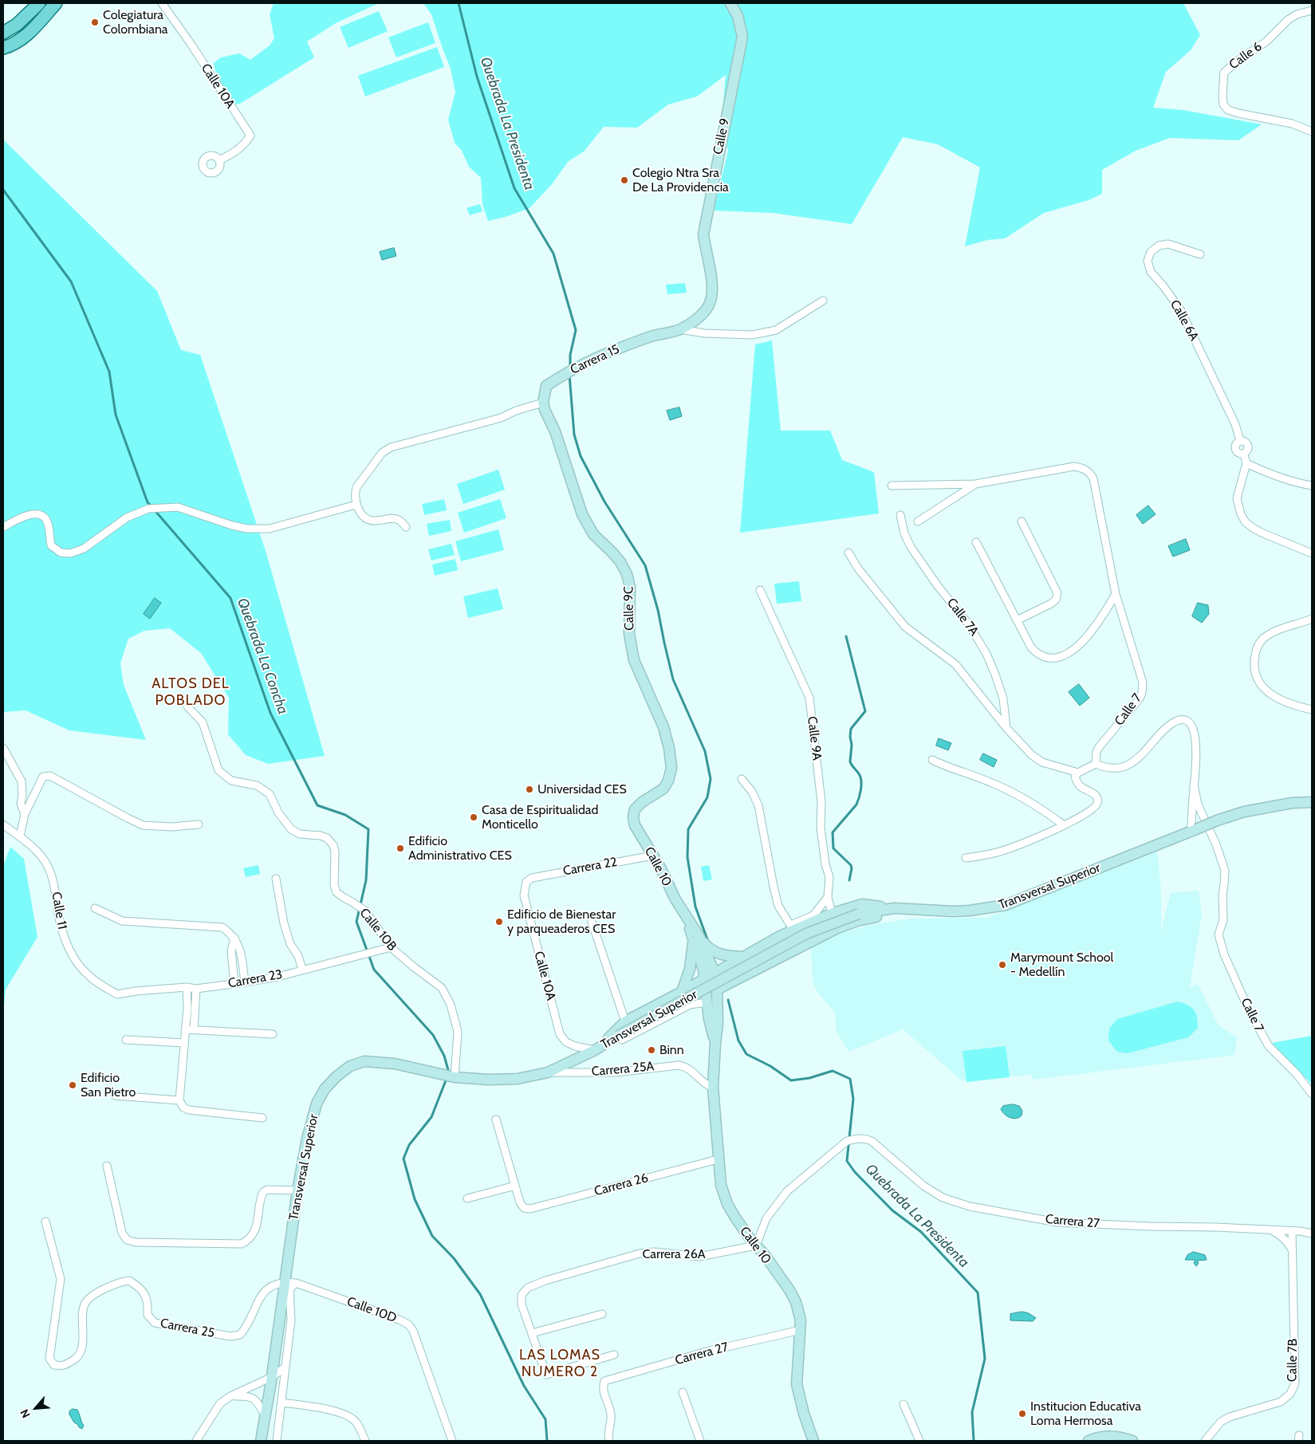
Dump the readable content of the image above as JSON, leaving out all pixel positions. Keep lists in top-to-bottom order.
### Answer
{
  "streets": {
    "main road": [
      "Calle 9",
      "Carrera 15",
      "Calle 9C",
      "Calle 10",
      "Transversal Superior"
    ],
    "street": [
      "Calle 6",
      "Calle 10A",
      "Calle 6A",
      "Calle 7A",
      "Calle 7",
      "Calle 9A",
      "Carrera 22",
      "Calle 11",
      "Calle 10B",
      "Carrera 23",
      "Carrera 25A",
      "Carrera 26",
      "Carrera 27",
      "Carrera 26A",
      "Calle 10D",
      "Carrera 25",
      "Calle 7B"
    ]
  },
  "crossings": [
    ["Calle 10A", "Carrera 22"],
    ["Calle 10A", "Transversal Superior"],
    ["Calle 9", "Carrera 15"],
    ["Carrera 15", "Calle 9C"],
    ["Calle 9C", "Calle 10"],
    ["Calle 7", "Transversal Superior"],
    ["Carrera 22", "Calle 10"],
    ["Calle 10", "Carrera 25A"],
    ["Calle 10", "Carrera 26"],
    ["Calle 10", "Carrera 27"],
    ["Calle 10", "Carrera 26A"],
    ["Transversal Superior", "Calle 10B"],
    ["Transversal Superior", "Carrera 25A"],
    ["Transversal Superior", "Calle 10D"],
    ["Transversal Superior", "Carrera 25"],
    ["Calle 11", "Carrera 23"],
    ["Calle 10B", "Carrera 23"],
    ["Carrera 27", "Carrera 26A"],
    ["Carrera 27", "Calle 7B"],
    ["Calle 10D", "Carrera 25"]
  ],
  "districts": ["ALTOS DEL POBLADO", "LAS LOMAS NUMERO 2"],
  "water": ["Quebrada La Presidenta", "Quebrada La Concha"],
  "places": [
    "Colegiatura Colombiana",
    "Colegio Ntra Sra De La Providencia",
    "Universidad CES",
    "Casa de Espiritualidad Monticello",
    "Edificio Administrativo CES",
    "Edificio de Bienestar y parqueaderos CES",
    "Marymount School - Medellín",
    "Binn",
    "Edificio San Pietro",
    "Institucion Educativa Loma Hermosa"
  ],
  "north": "bottom left"
}
